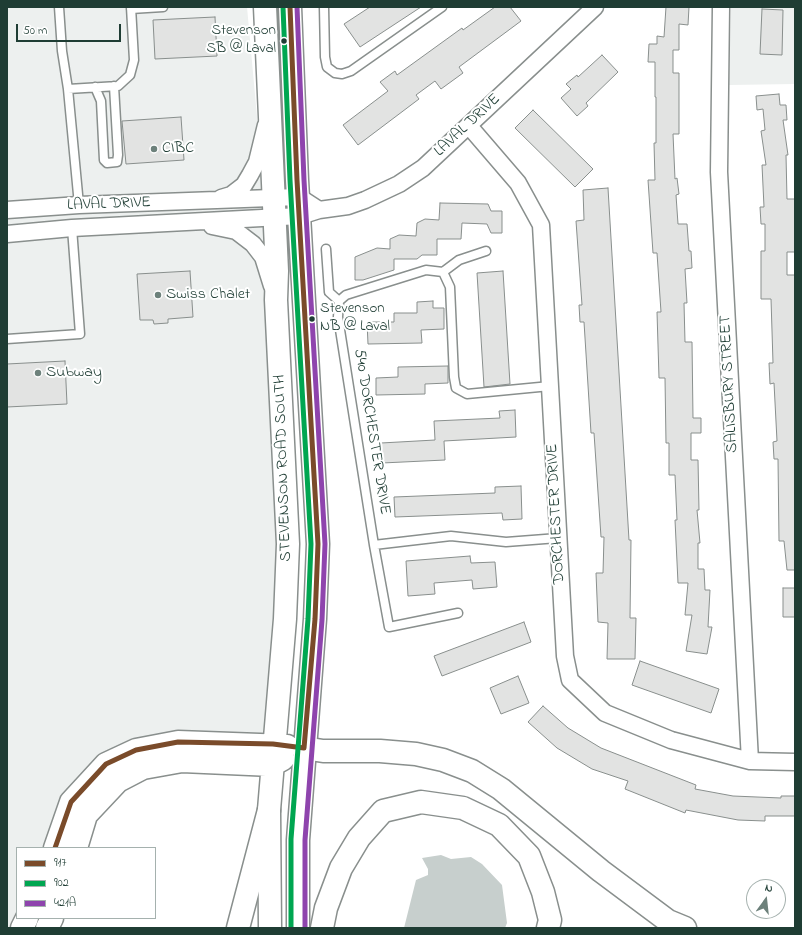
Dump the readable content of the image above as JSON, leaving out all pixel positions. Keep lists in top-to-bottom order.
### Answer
{
  "streets": {
    "main road": ["STEVENSON ROAD SOUTH"],
    "street": ["LAVAL DRIVE", "SALISBURY STREET", "DORCHESTER DRIVE"],
    "lane": ["540 DORCHESTER DRIVE"]
  },
  "crossings": [
    ["LAVAL DRIVE", "STEVENSON ROAD SOUTH"],
    ["LAVAL DRIVE", "DORCHESTER DRIVE"],
    ["SALISBURY STREET", "DORCHESTER DRIVE"]
  ],
  "places": [
    "Stevenson SB @ Laval",
    "CIBC",
    "Swiss Chalet",
    "Stevenson NB @ Laval",
    "Subway"
  ],
  "lines": ["transit line 917", "transit line 902", "transit line 421A"],
  "legend": ["917", "902", "421A"],
  "scale_bar": "50 m",
  "north": "top"
}
